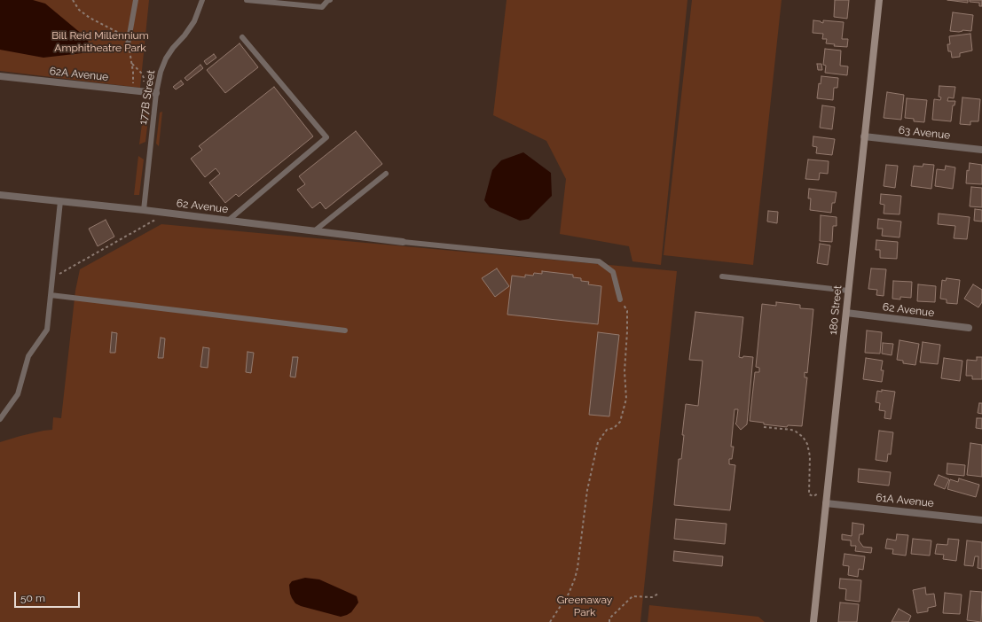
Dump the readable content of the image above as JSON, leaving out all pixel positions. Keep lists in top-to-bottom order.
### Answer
{
  "streets": {
    "street": [
      "62A Avenue",
      "63 Avenue",
      "62 Avenue",
      "180 Street",
      "61A Avenue"
    ],
    "lane": ["177B Street"]
  },
  "crossings": [
    ["62A Avenue", "177B Street"],
    ["177B Street", "62 Avenue"],
    ["63 Avenue", "180 Street"],
    ["62 Avenue", "180 Street"],
    ["180 Street", "61A Avenue"]
  ],
  "parks": ["Bill Reid Millennium Amphitheatre Park", "Greenaway Park"],
  "scale_bar": "50 m"
}
